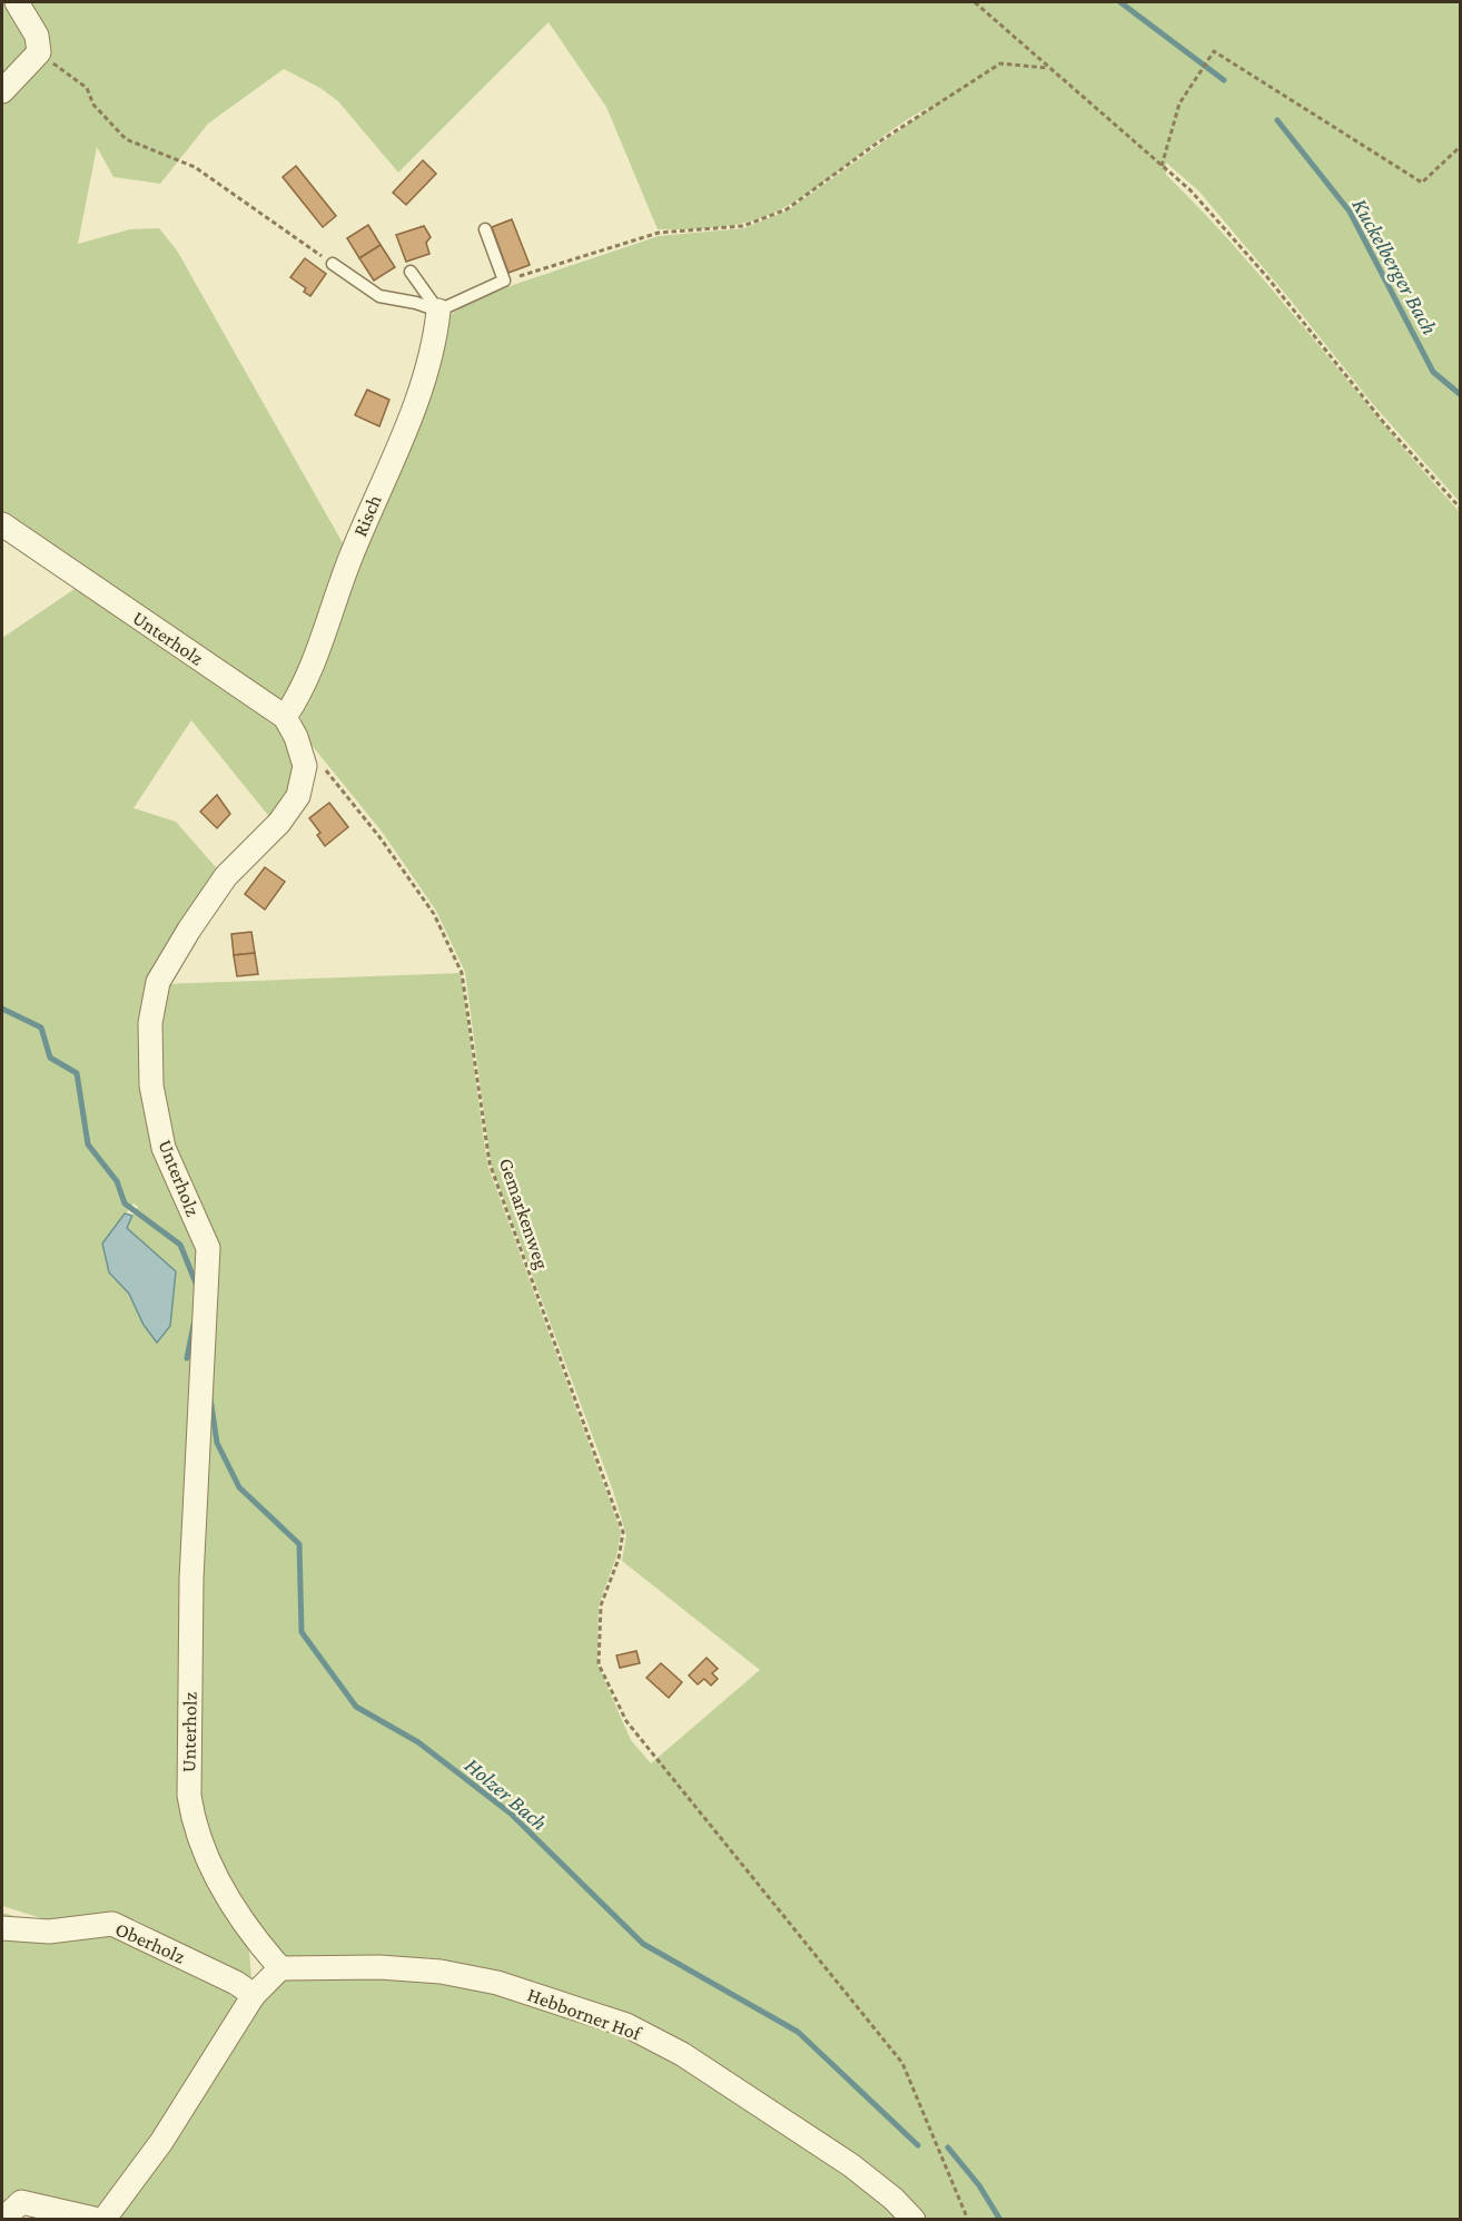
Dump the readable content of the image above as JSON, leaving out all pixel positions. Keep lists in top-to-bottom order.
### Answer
{
  "streets": {
    "street": [
      "Risch",
      "Unterholz",
      "Oberholz",
      "Hebborner Hof"
    ],
    "path": ["Gemarkenweg"]
  },
  "crossings": [
    ["Risch", "Unterholz"],
    ["Unterholz", "Hebborner Hof"]
  ],
  "water": ["Kuckelberger Bach", "Holzer Bach"]
}
